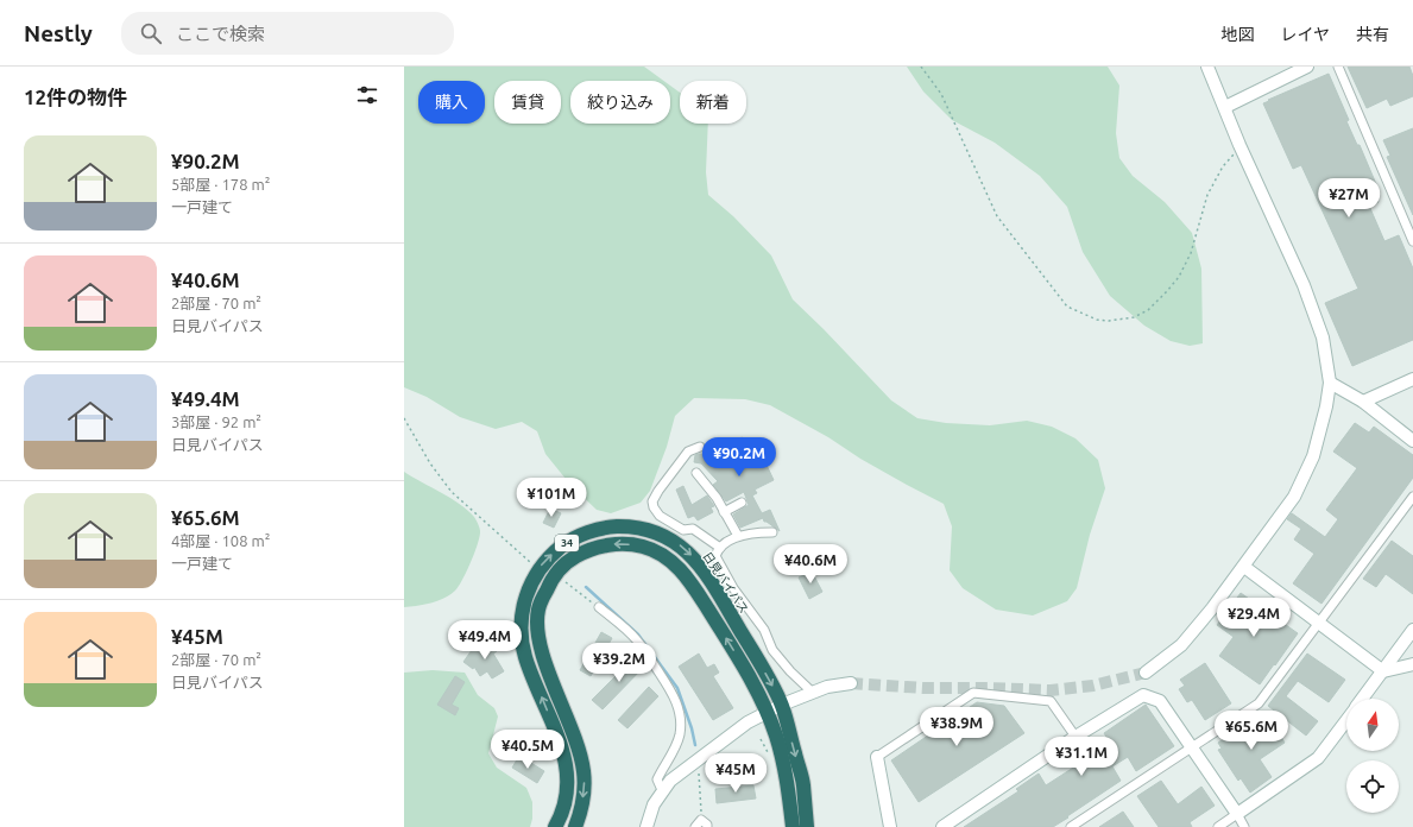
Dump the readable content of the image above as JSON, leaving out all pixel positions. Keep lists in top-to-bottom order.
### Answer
{
  "streets": {
    "highway": ["34", "日見バイパス"]
  },
  "north": "top",
  "page": {
    "header": "Nestly",
    "search": "ここで検索",
    "nav": ["地図", "レイヤ", "共有"],
    "heading": "12件の物件",
    "chip": [
      "購入",
      "賃貸",
      "絞り込み",
      "新着"
    ],
    "list": [
      {
        "name": "¥90.2M",
        "note": "5部屋 · 178 m² · 一戸建て"
      },
      {
        "name": "¥40.6M",
        "note": "2部屋 · 70 m² · 日見バイパス"
      },
      {
        "name": "¥49.4M",
        "note": "3部屋 · 92 m² · 日見バイパス"
      },
      {
        "name": "¥65.6M",
        "note": "4部屋 · 108 m² · 一戸建て"
      },
      {
        "name": "¥45M",
        "note": "2部屋 · 70 m² · 日見バイパス"
      }
    ],
    "price": [
      "¥27M",
      "¥90.2M",
      "¥101M",
      "¥40.6M",
      "¥29.4M",
      "¥49.4M",
      "¥39.2M",
      "¥38.9M",
      "¥65.6M",
      "¥40.5M",
      "¥31.1M",
      "¥45M"
    ]
  }
}
